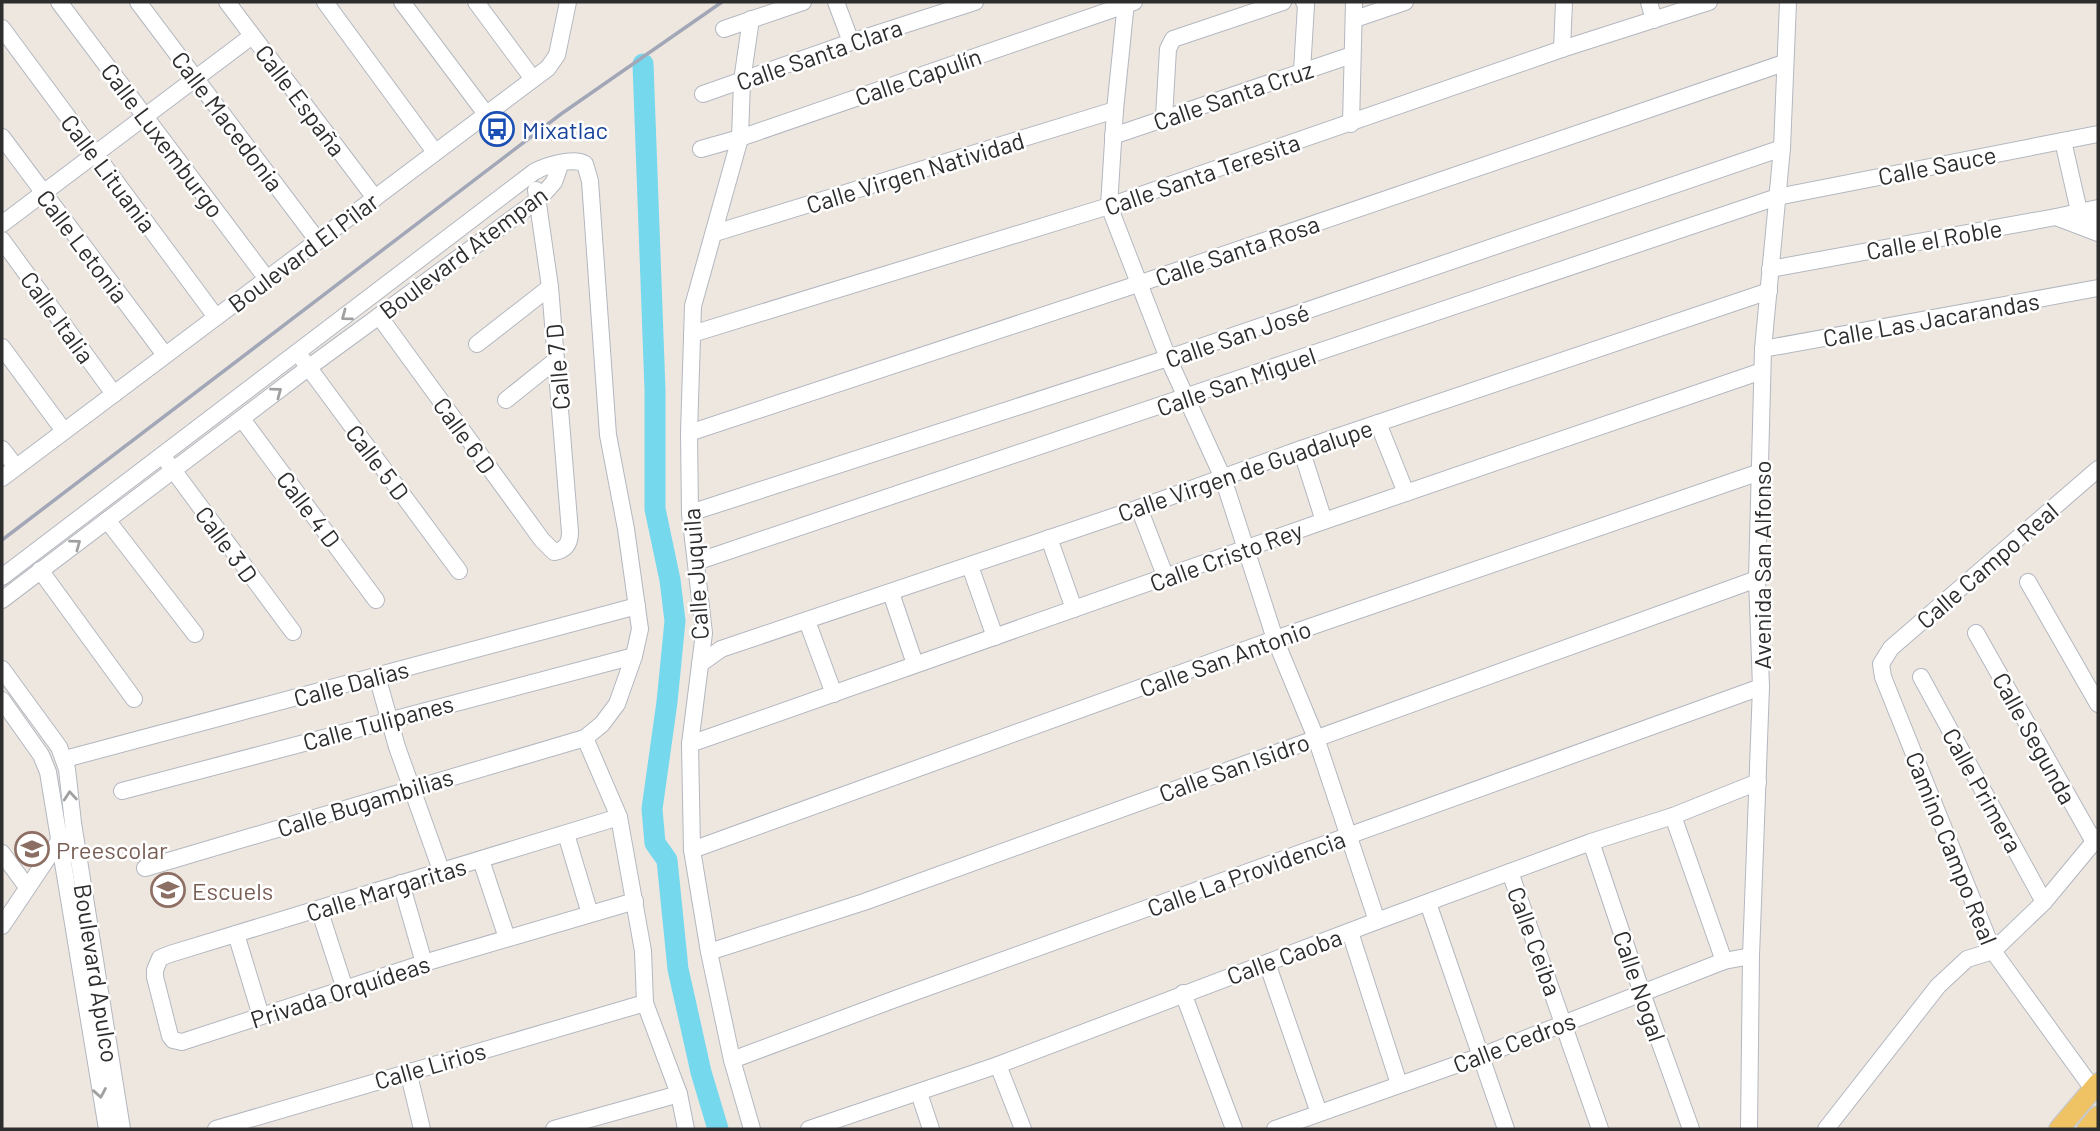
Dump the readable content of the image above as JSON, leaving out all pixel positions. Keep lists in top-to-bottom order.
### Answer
{
  "streets": {
    "street": [
      "Calle Santa Clara",
      "Calle Capulín",
      "Calle Santa Cruz",
      "Calle España",
      "Calle Macedonia",
      "Calle Luxemburgo",
      "Calle Sauce",
      "Calle Virgen Natividad",
      "Calle Lituania",
      "Calle Santa Teresita",
      "Calle el Roble",
      "Calle Letonia",
      "Calle Santa Rosa",
      "Boulevard El Pilar",
      "Boulevard Atempan",
      "Calle Italia",
      "Calle Las Jacarandas",
      "Calle San José",
      "Calle 7 D",
      "Calle San Miguel",
      "Calle 6 D",
      "Calle 5 D",
      "Calle Virgen de Guadalupe",
      "Calle 4 D",
      "Calle 3 D",
      "Calle Cristo Rey",
      "Avenida San Alfonso",
      "Calle Campo Real",
      "Calle Juquila",
      "Calle San Antonio",
      "Calle Dalias",
      "Calle Tulipanes",
      "Calle Segunda",
      "Calle San Isidro",
      "Calle Primera",
      "Calle Bugambilias",
      "Camino Campo Real",
      "Calle La Providencia",
      "Calle Margaritas",
      "Calle Ceiba",
      "Calle Caoba",
      "Boulevard Apulco",
      "Calle Nogal",
      "Privada Orquídeas",
      "Calle Cedros",
      "Calle Lirios"
    ]
  },
  "crossings": [
    ["Calle Santa Clara", "Calle Juquila"],
    ["Calle Capulín", "Calle Juquila"],
    ["Calle España", "Boulevard El Pilar"],
    ["Calle Macedonia", "Boulevard El Pilar"],
    ["Calle Luxemburgo", "Boulevard El Pilar"],
    ["Calle Sauce", "Calle San Miguel"],
    ["Calle Sauce", "Avenida San Alfonso"],
    ["Calle Virgen Natividad", "Calle Juquila"],
    ["Calle Lituania", "Boulevard El Pilar"],
    ["Calle Santa Teresita", "Calle Juquila"],
    ["Calle el Roble", "Avenida San Alfonso"],
    ["Calle Letonia", "Boulevard El Pilar"],
    ["Calle Santa Rosa", "Avenida San Alfonso"],
    ["Calle Santa Rosa", "Calle Juquila"],
    ["Boulevard El Pilar", "Calle Italia"],
    ["Boulevard Atempan", "Calle 7 D"],
    ["Boulevard Atempan", "Calle 6 D"],
    ["Boulevard Atempan", "Calle 5 D"],
    ["Boulevard Atempan", "Calle 4 D"],
    ["Boulevard Atempan", "Calle 3 D"],
    ["Calle Las Jacarandas", "Avenida San Alfonso"],
    ["Calle San José", "Avenida San Alfonso"],
    ["Calle San José", "Calle Juquila"],
    ["Calle 7 D", "Calle 6 D"],
    ["Calle San Miguel", "Avenida San Alfonso"],
    ["Calle San Miguel", "Calle Juquila"],
    ["Calle Virgen de Guadalupe", "Avenida San Alfonso"],
    ["Calle Virgen de Guadalupe", "Calle Juquila"],
    ["Calle Cristo Rey", "Avenida San Alfonso"],
    ["Calle Cristo Rey", "Calle Juquila"],
    ["Avenida San Alfonso", "Calle San Antonio"],
    ["Avenida San Alfonso", "Calle San Isidro"],
    ["Avenida San Alfonso", "Calle La Providencia"],
    ["Avenida San Alfonso", "Calle Caoba"],
    ["Avenida San Alfonso", "Calle Cedros"],
    ["Calle Campo Real", "Camino Campo Real"],
    ["Calle Juquila", "Calle San Antonio"],
    ["Calle Juquila", "Calle San Isidro"],
    ["Calle Juquila", "Calle La Providencia"],
    ["Calle Dalias", "Boulevard Apulco"],
    ["Calle Margaritas", "Privada Orquídeas"],
    ["Calle Ceiba", "Calle Caoba"],
    ["Calle Ceiba", "Calle Cedros"],
    ["Calle Caoba", "Calle Nogal"],
    ["Calle Nogal", "Calle Cedros"]
  ],
  "places": {
    "bus stop": ["Mixatlac"],
    "school or university": ["Preescolar", "Escuels"]
  }
}
